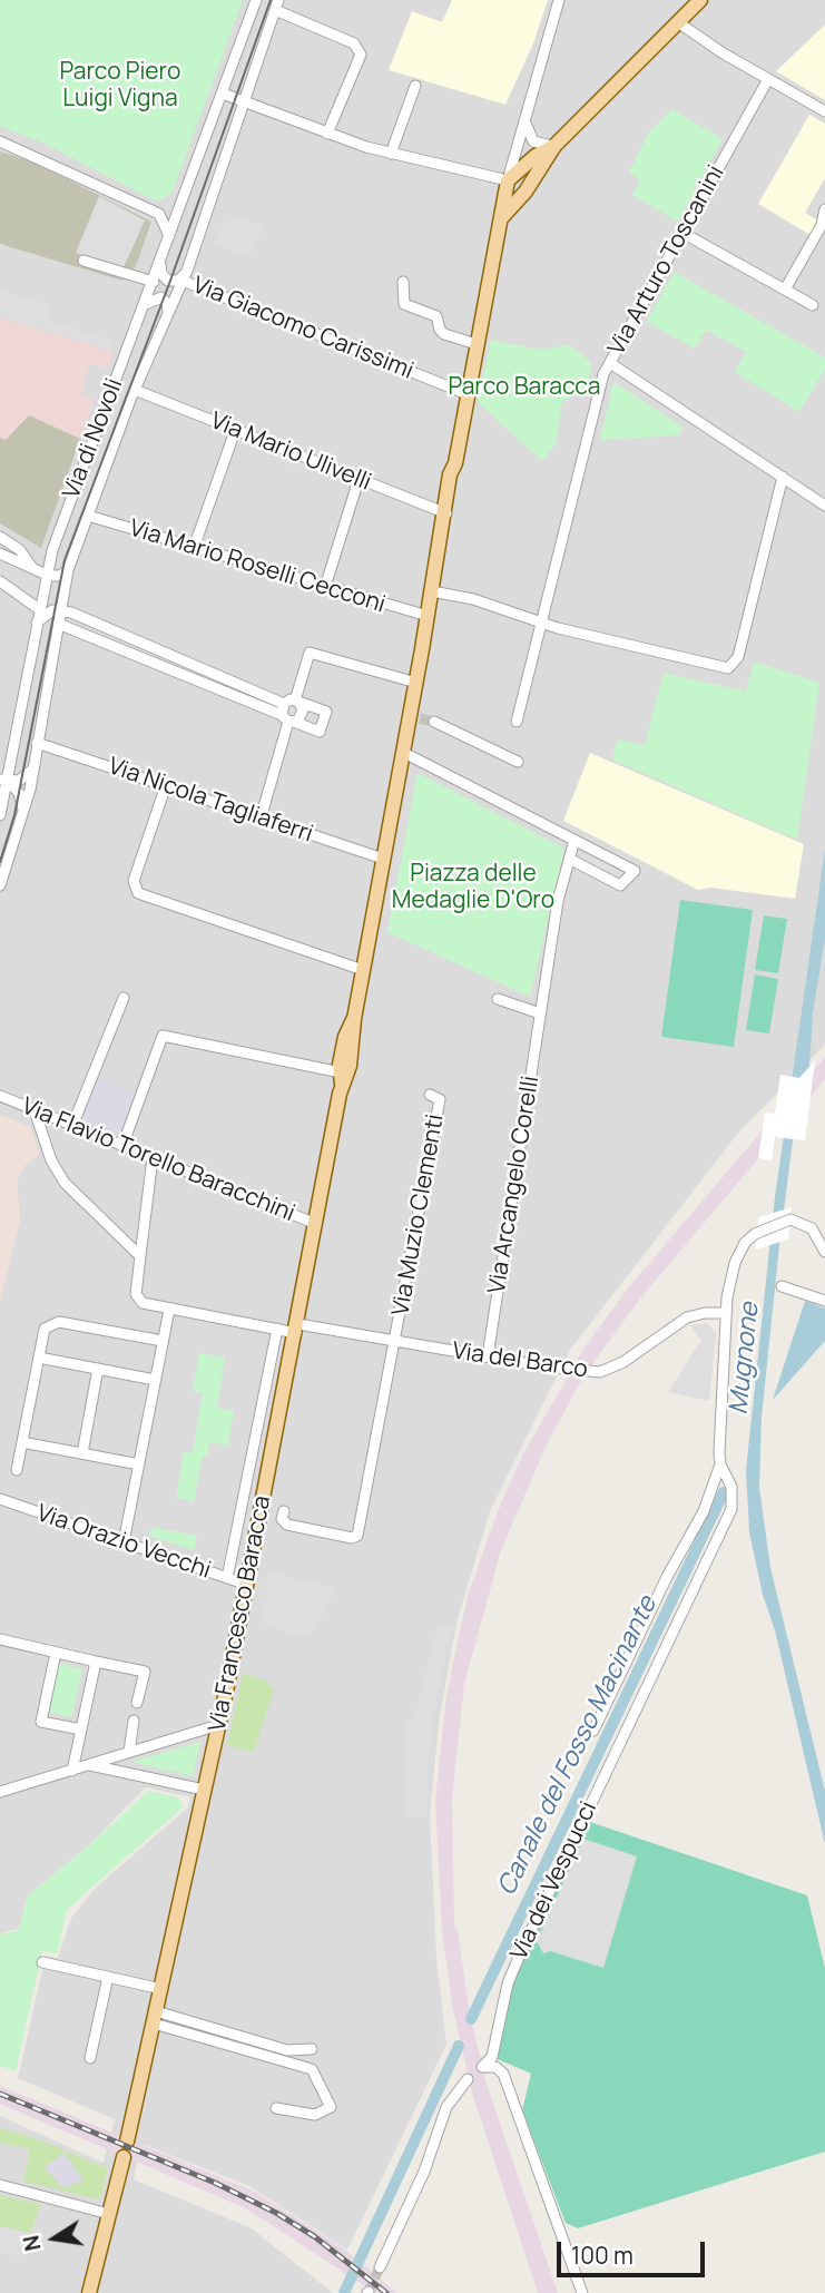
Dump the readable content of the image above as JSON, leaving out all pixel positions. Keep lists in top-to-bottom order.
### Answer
{
  "streets": {
    "main road": ["Via Francesco Baracca"],
    "street": [
      "Via Arturo Toscanini",
      "Via Giacomo Carissimi",
      "Via di Novoli",
      "Via Mario Ulivelli",
      "Via Mario Roselli Cecconi",
      "Via Nicola Tagliaferri",
      "Via Flavio Torello Baracchini",
      "Via Arcangelo Corelli",
      "Via Muzio Clementi",
      "Via del Barco",
      "Via Orazio Vecchi",
      "Via dei Vespucci"
    ]
  },
  "crossings": [
    ["Via Giacomo Carissimi", "Via di Novoli"],
    ["Via Giacomo Carissimi", "Via Francesco Baracca"],
    ["Via di Novoli", "Via Mario Ulivelli"],
    ["Via di Novoli", "Via Mario Roselli Cecconi"],
    ["Via di Novoli", "Via Nicola Tagliaferri"],
    ["Via Mario Ulivelli", "Via Francesco Baracca"],
    ["Via Mario Roselli Cecconi", "Via Francesco Baracca"],
    ["Via Nicola Tagliaferri", "Via Francesco Baracca"],
    ["Via Flavio Torello Baracchini", "Via Francesco Baracca"],
    ["Via Arcangelo Corelli", "Via del Barco"],
    ["Via Muzio Clementi", "Via del Barco"],
    ["Via del Barco", "Via Francesco Baracca"],
    ["Via del Barco", "Via dei Vespucci"],
    ["Via Orazio Vecchi", "Via Francesco Baracca"]
  ],
  "water": ["Mugnone", "Canale del Fosso Macinante"],
  "parks": ["Parco Piero Luigi Vigna", "Parco Baracca", "Piazza delle Medaglie D'Oro"],
  "scale_bar": "100 m",
  "north": "left"
}
